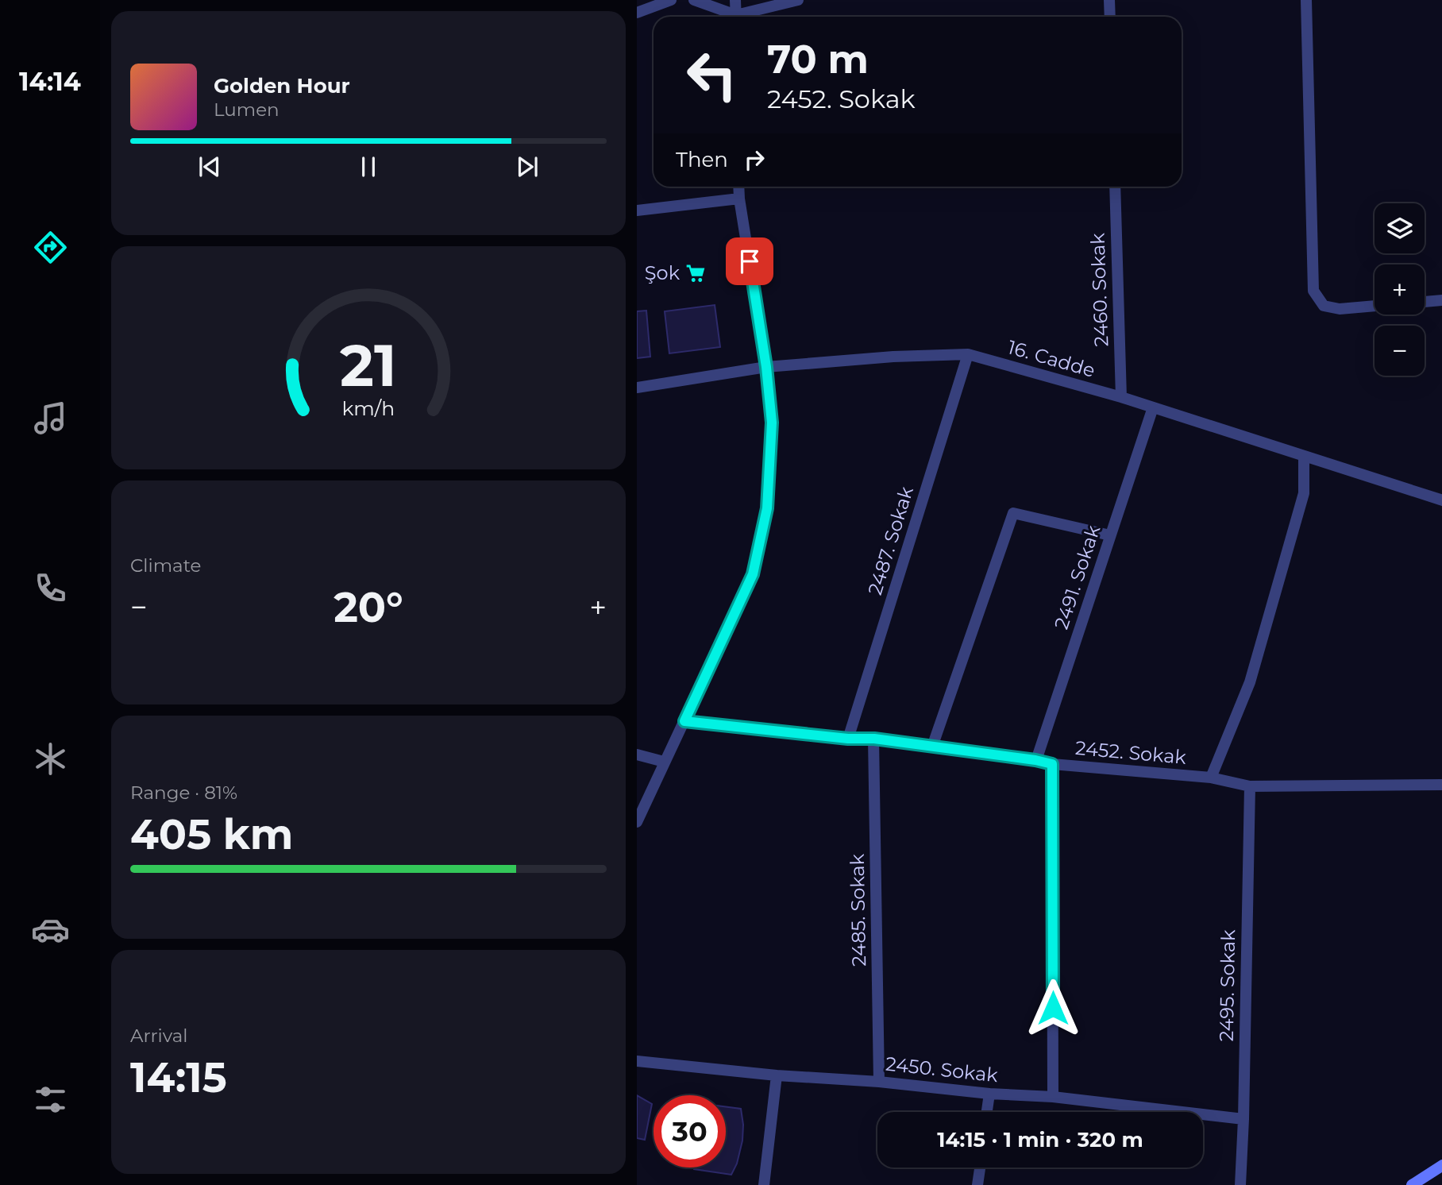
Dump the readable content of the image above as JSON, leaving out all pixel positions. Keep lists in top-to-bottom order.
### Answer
{
  "streets": {
    "street": [
      "2460. Sokak",
      "16. Cadde",
      "2487. Sokak",
      "2491. Sokak",
      "2452. Sokak",
      "2485. Sokak",
      "2495. Sokak",
      "2450. Sokak"
    ]
  },
  "crossings": [
    ["2460. Sokak", "16. Cadde"],
    ["16. Cadde", "2487. Sokak"],
    ["16. Cadde", "2491. Sokak"],
    ["2487. Sokak", "2452. Sokak"],
    ["2491. Sokak", "2452. Sokak"],
    ["2452. Sokak", "2485. Sokak"],
    ["2452. Sokak", "2495. Sokak"],
    ["2485. Sokak", "2450. Sokak"],
    ["2495. Sokak", "2450. Sokak"]
  ],
  "places": {
    "supermarket": ["Şok"]
  },
  "page": {
    "tabs": "14:14",
    "turn": ["70 m", "2452. Sokak"],
    "song": ["Golden Hour", "Lumen"],
    "then": "Then",
    "map_buttons": ["+", "−"],
    "tile": [
      "Climate",
      ["Range · 81%", "405 km"],
      ["Arrival", "14:15"]
    ],
    "heat": ["−", "20°", "+"],
    "limit": "30",
    "trip": "14:15 · 1 min · 320 m",
    "gauge": ["21", "km/h"]
  }
}
